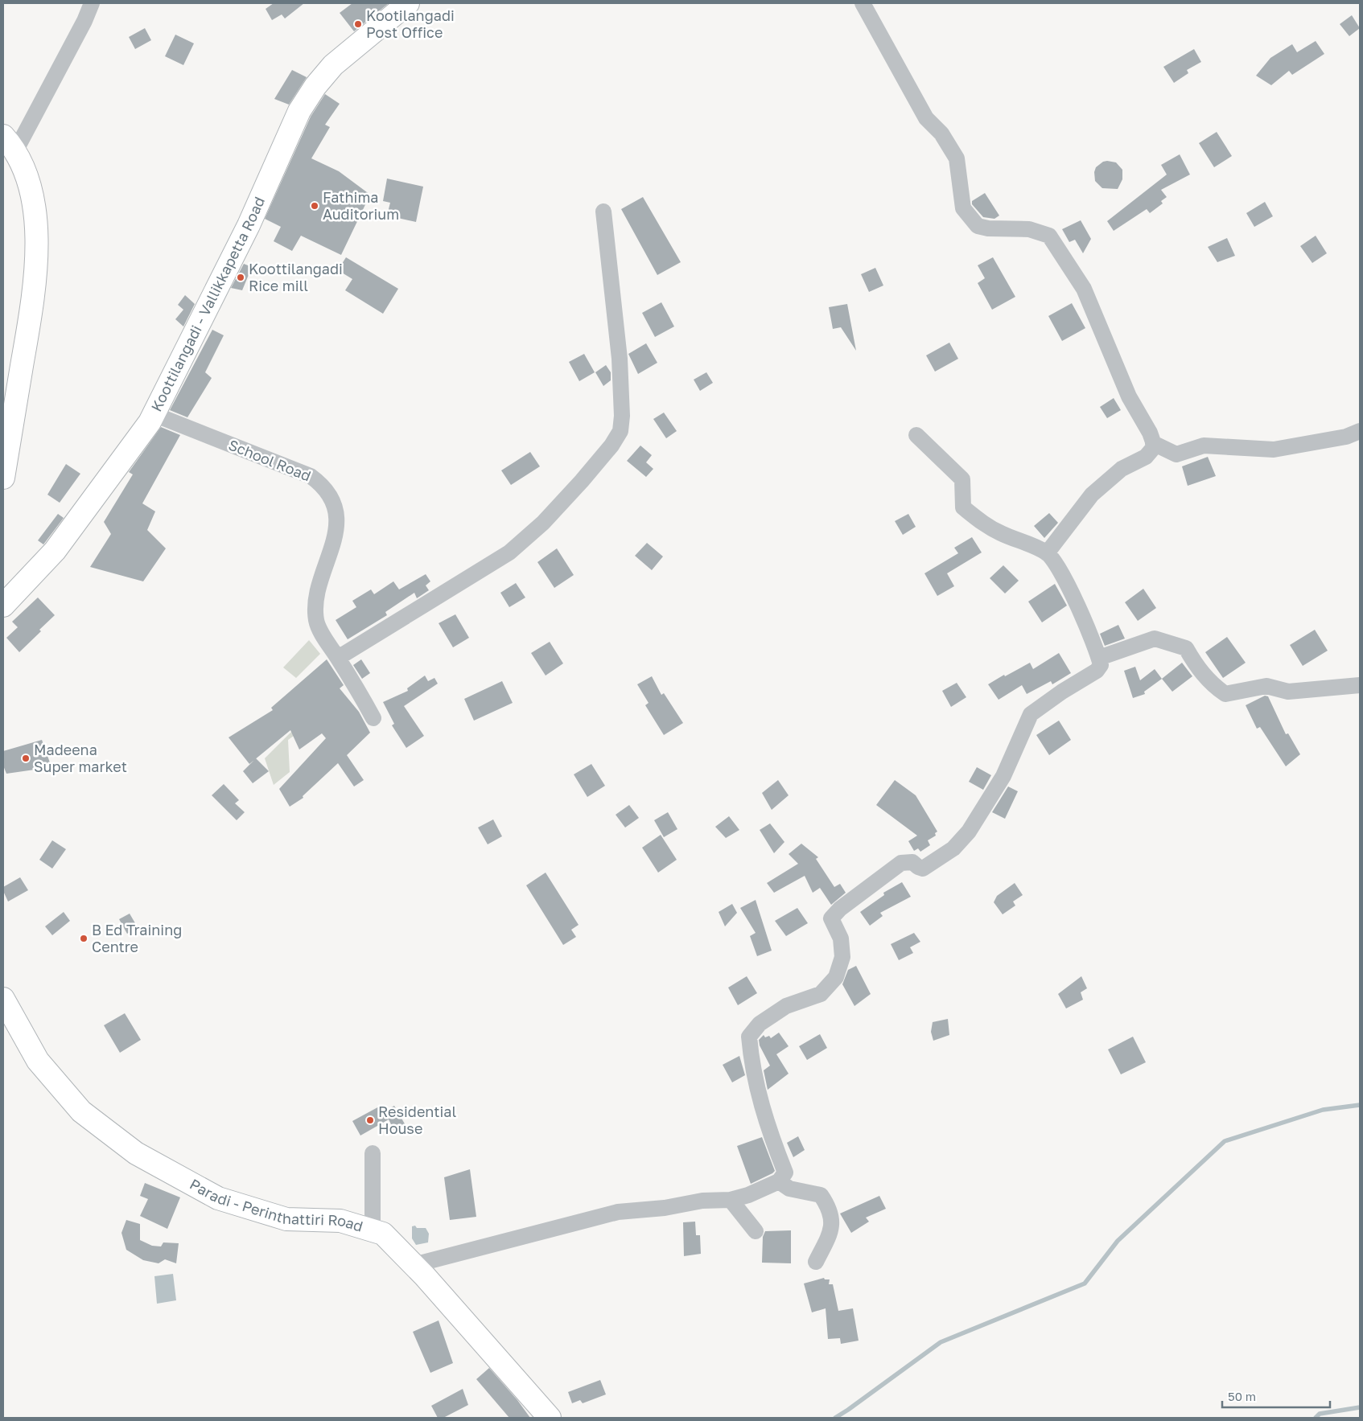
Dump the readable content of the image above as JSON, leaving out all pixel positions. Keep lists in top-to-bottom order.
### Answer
{
  "streets": {
    "main road": ["Koottilangadi - Vallikkapetta Road", "Paradi - Perinthattiri Road"],
    "street": ["School Road"]
  },
  "crossings": [
    ["Koottilangadi - Vallikkapetta Road", "School Road"]
  ],
  "places": [
    "Kootilangadi Post Office",
    "Fathima Auditorium",
    "Koottilangadi Rice mill",
    "Madeena Super market",
    "B Ed Training Centre",
    "Residential House"
  ],
  "scale_bar": "50 m"
}
